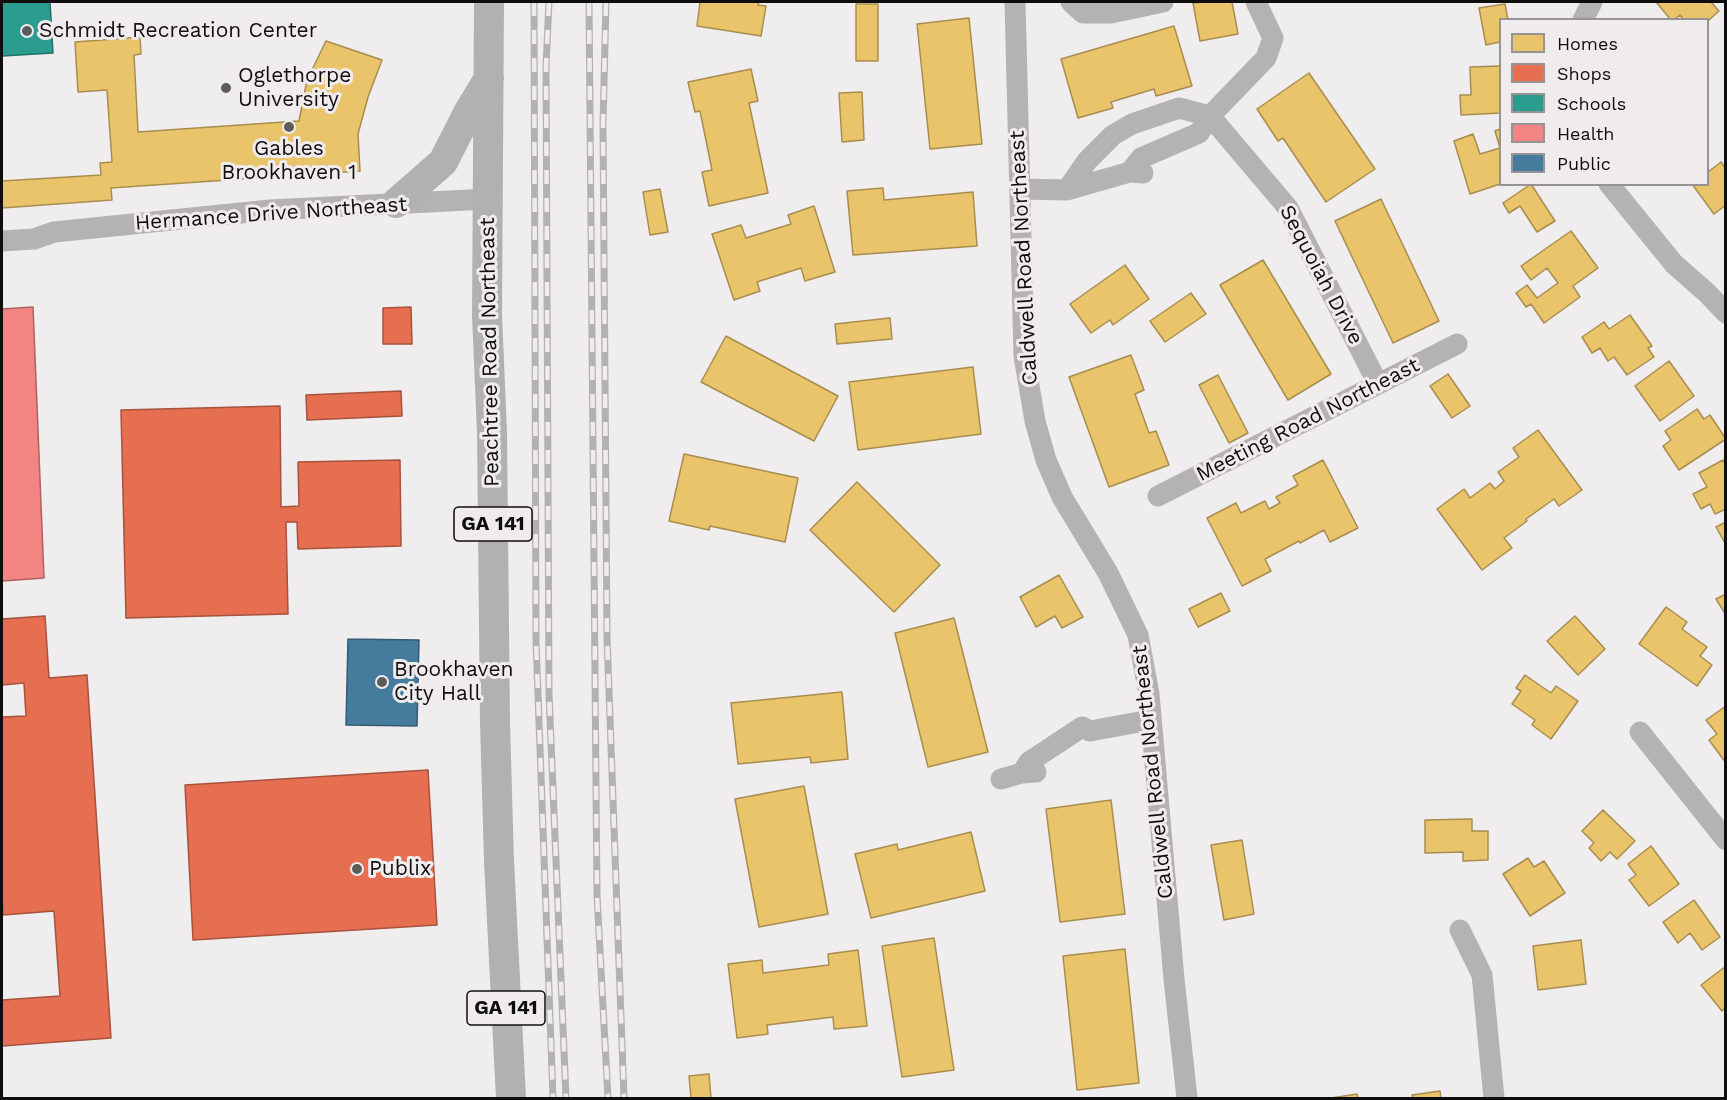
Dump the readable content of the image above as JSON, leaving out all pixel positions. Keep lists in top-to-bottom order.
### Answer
{
  "streets": {
    "highway": ["Peachtree Road Northeast", "GA 141"],
    "street": [
      "Hermance Drive Northeast",
      "Caldwell Road Northeast",
      "Sequoiah Drive",
      "Meeting Road Northeast"
    ]
  },
  "crossings": [
    ["Hermance Drive Northeast", "Peachtree Road Northeast"],
    ["Sequoiah Drive", "Meeting Road Northeast"]
  ],
  "places": [
    "Schmidt Recreation Center",
    "Oglethorpe University",
    "Gables Brookhaven 1",
    "Brookhaven City Hall",
    "Publix"
  ],
  "legend": [
    "Homes",
    "Shops",
    "Schools",
    "Health",
    "Public"
  ]
}
